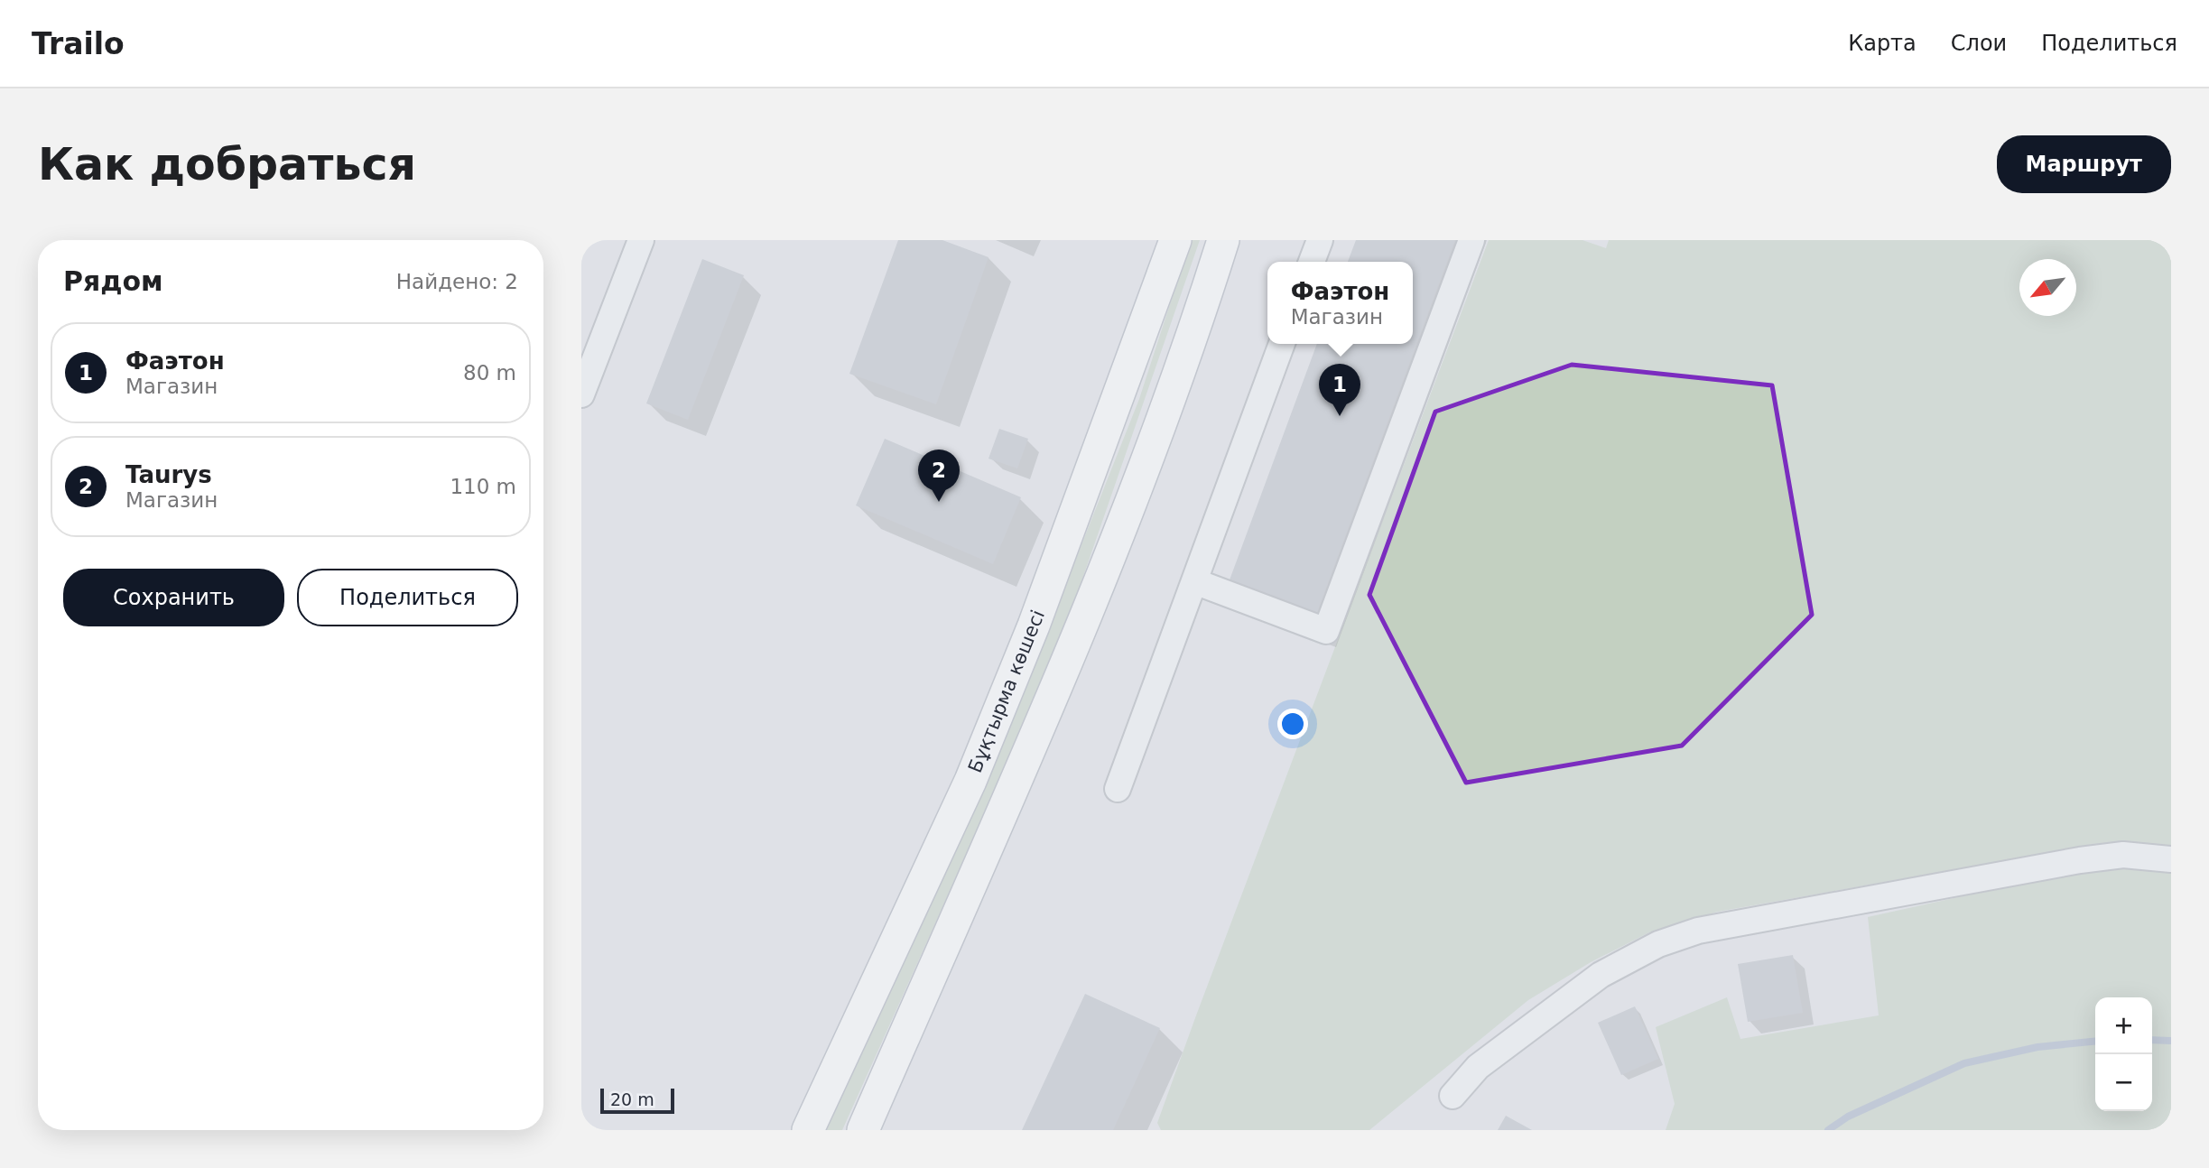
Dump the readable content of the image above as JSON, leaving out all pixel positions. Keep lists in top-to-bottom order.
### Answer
{
  "streets": {
    "main road": ["Бұқтырма көшесі"]
  },
  "scale_bar": "20 m",
  "north": "bottom left",
  "page": {
    "header": "Trailo",
    "nav": ["Карта", "Слои", "Поделиться"],
    "buttons": [
      "Маршрут",
      ["Сохранить", "Поделиться"]
    ],
    "title": "Как добраться",
    "heading": ["Рядом", "Найдено: 2"],
    "popup": ["Фаэтон", "Магазин"],
    "list": [
      {
        "mark": "1",
        "name": "Фаэтон",
        "note": "Магазин",
        "value": "80 m"
      },
      {
        "mark": "2",
        "name": "Taurys",
        "note": "Магазин",
        "value": "110 m"
      }
    ],
    "pins": ["1", "2"],
    "map_buttons": ["+", "−"],
    "scale": "20 m"
  }
}
